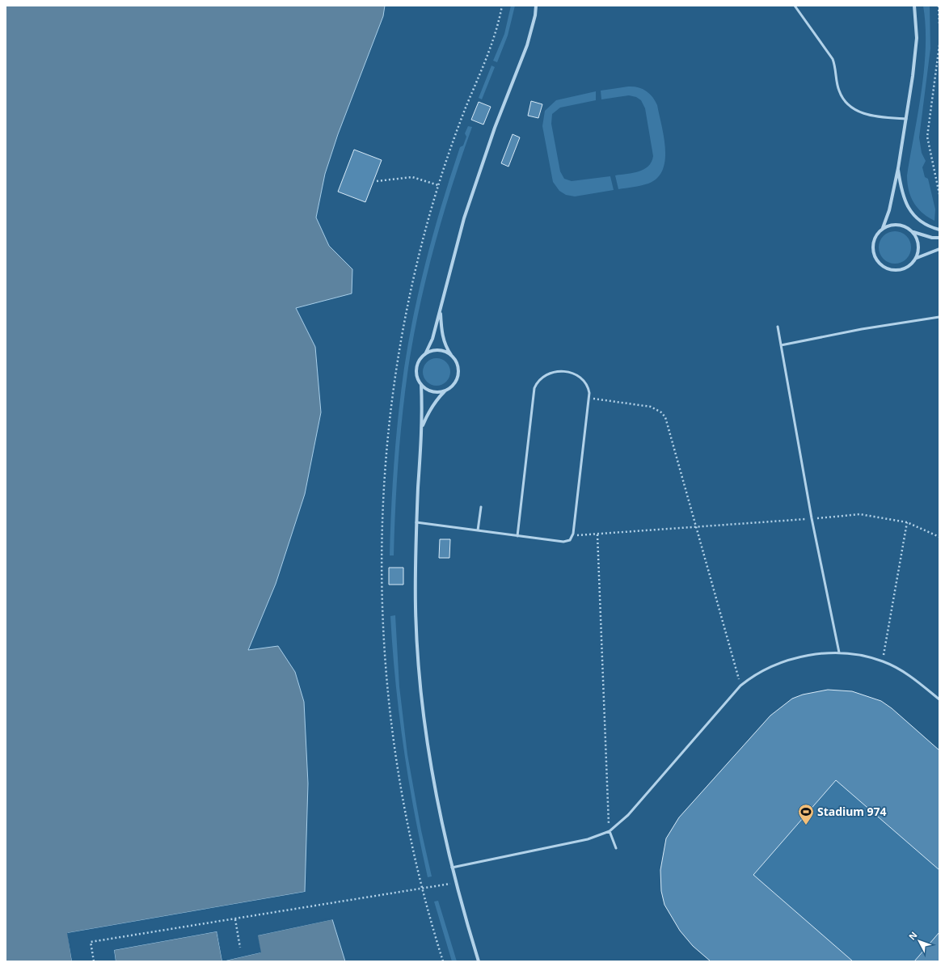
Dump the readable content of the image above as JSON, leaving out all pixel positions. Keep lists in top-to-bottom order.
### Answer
{
  "places": {
    "sports": ["Stadium 974"]
  },
  "north": "top left"
}
